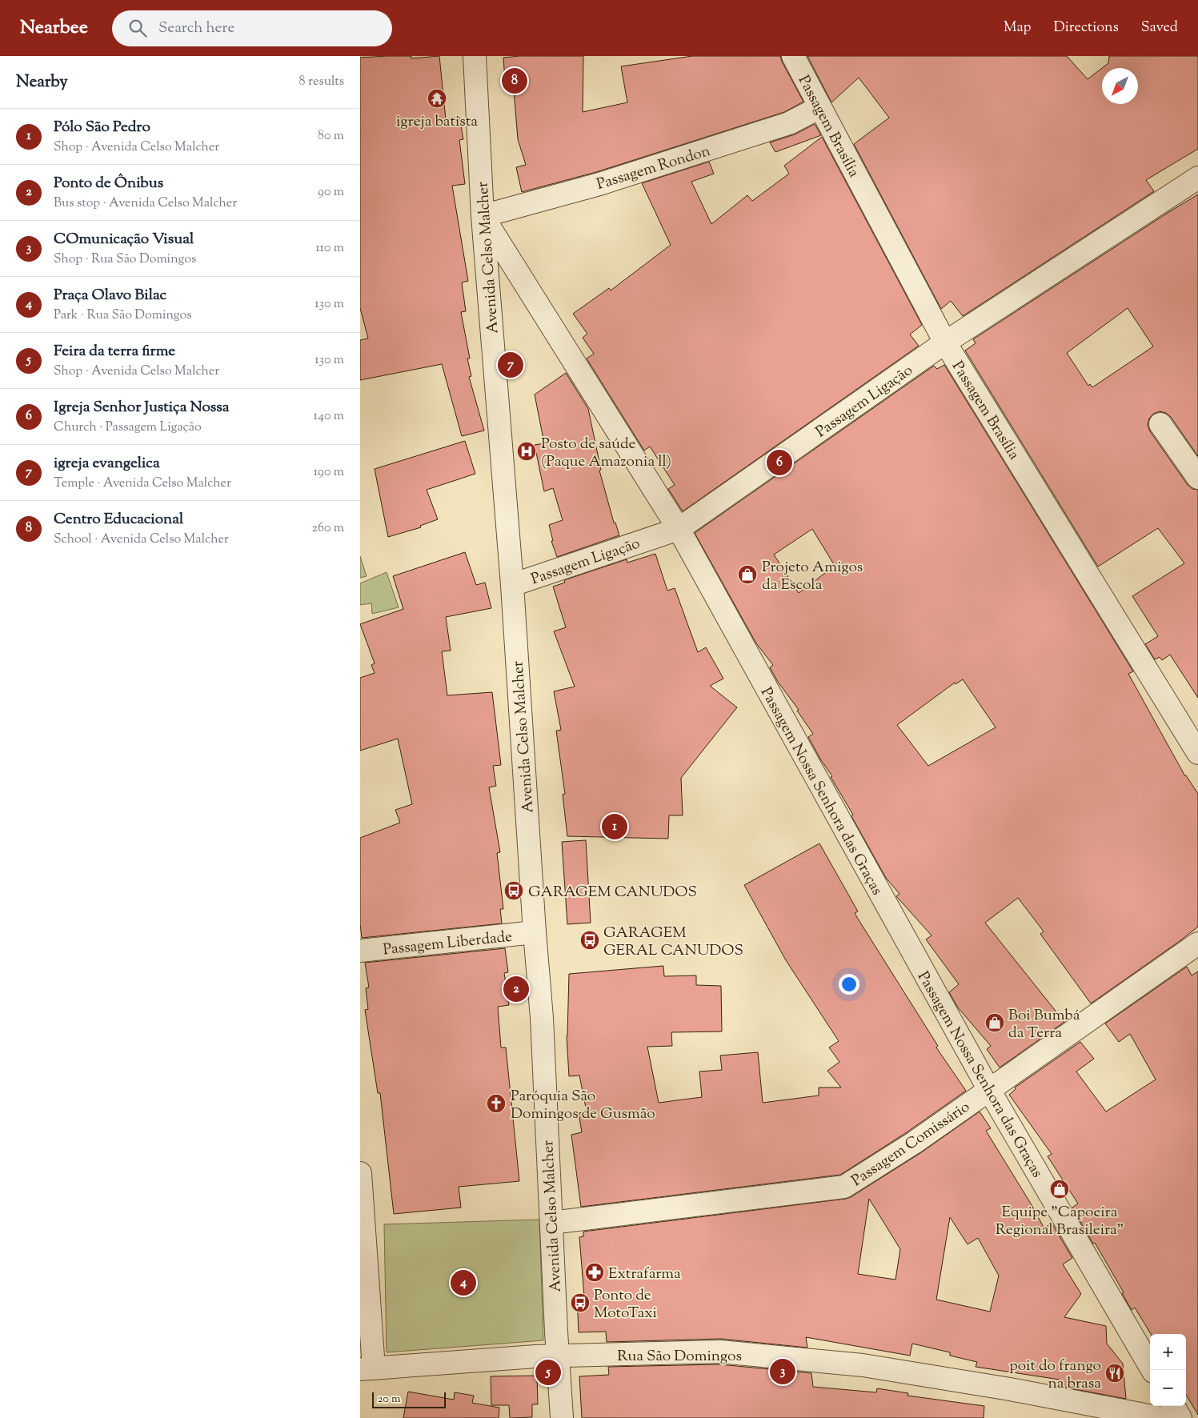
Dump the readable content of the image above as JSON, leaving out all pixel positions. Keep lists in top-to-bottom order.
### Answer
{
  "streets": {
    "street": [
      "Passagem Brasília",
      "Passagem Rondon",
      "Avenida Celso Malcher",
      "Passagem Ligação",
      "Passagem Nossa Senhora das Graças",
      "Passagem Liberdade",
      "Passagem Comissário",
      "Rua São Domingos"
    ]
  },
  "crossings": [
    ["Passagem Brasília", "Passagem Rondon"],
    ["Passagem Brasília", "Passagem Ligação"],
    ["Passagem Rondon", "Avenida Celso Malcher"],
    ["Passagem Rondon", "Passagem Nossa Senhora das Graças"],
    ["Avenida Celso Malcher", "Passagem Ligação"],
    ["Avenida Celso Malcher", "Passagem Nossa Senhora das Graças"],
    ["Avenida Celso Malcher", "Passagem Liberdade"],
    ["Avenida Celso Malcher", "Passagem Comissário"],
    ["Avenida Celso Malcher", "Rua São Domingos"],
    ["Passagem Ligação", "Passagem Nossa Senhora das Graças"],
    ["Passagem Nossa Senhora das Graças", "Passagem Comissário"]
  ],
  "places": {
    "temple": ["igreja batista"],
    "hospital": ["Posto de saúde (Paque Amazonia ll)"],
    "shop": ["Projeto Amigos da Escola", "Boi Bumbá da Terra", "Equipe \"Capoeira Regional Brasileira\""],
    "bus stop": ["GARAGEM CANUDOS", "GARAGEM GERAL CANUDOS", "Ponto de MotoTaxi"],
    "church": ["Paróquia São Domingos de Gusmão"],
    "pharmacy": ["Extrafarma"],
    "restaurant": ["poit do frango na brasa"]
  },
  "scale_bar": "20 m",
  "north": "bottom left",
  "page": {
    "header": "Nearbee",
    "search": "Search here",
    "nav": ["Map", "Directions", "Saved"],
    "heading": ["Nearby", "8 results"],
    "pins": [
      "8",
      "7",
      "6",
      "1",
      "2",
      "4",
      "3",
      "5"
    ],
    "list": [
      {
        "mark": "1",
        "name": "Pólo São Pedro",
        "note": "Shop · Avenida Celso Malcher",
        "value": "80 m"
      },
      {
        "mark": "2",
        "name": "Ponto de Ônibus",
        "note": "Bus stop · Avenida Celso Malcher",
        "value": "90 m"
      },
      {
        "mark": "3",
        "name": "COmunicação Visual",
        "note": "Shop · Rua São Domingos",
        "value": "110 m"
      },
      {
        "mark": "4",
        "name": "Praça Olavo Bilac",
        "note": "Park · Rua São Domingos",
        "value": "130 m"
      },
      {
        "mark": "5",
        "name": "Feira da terra firme",
        "note": "Shop · Avenida Celso Malcher",
        "value": "130 m"
      },
      {
        "mark": "6",
        "name": "Igreja Senhor Justiça Nossa",
        "note": "Church · Passagem Ligação",
        "value": "140 m"
      },
      {
        "mark": "7",
        "name": "igreja evangelica",
        "note": "Temple · Avenida Celso Malcher",
        "value": "190 m"
      },
      {
        "mark": "8",
        "name": "Centro Educacional",
        "note": "School · Avenida Celso Malcher",
        "value": "260 m"
      }
    ],
    "map_buttons": ["+", "−"],
    "scale": "20 m"
  }
}
